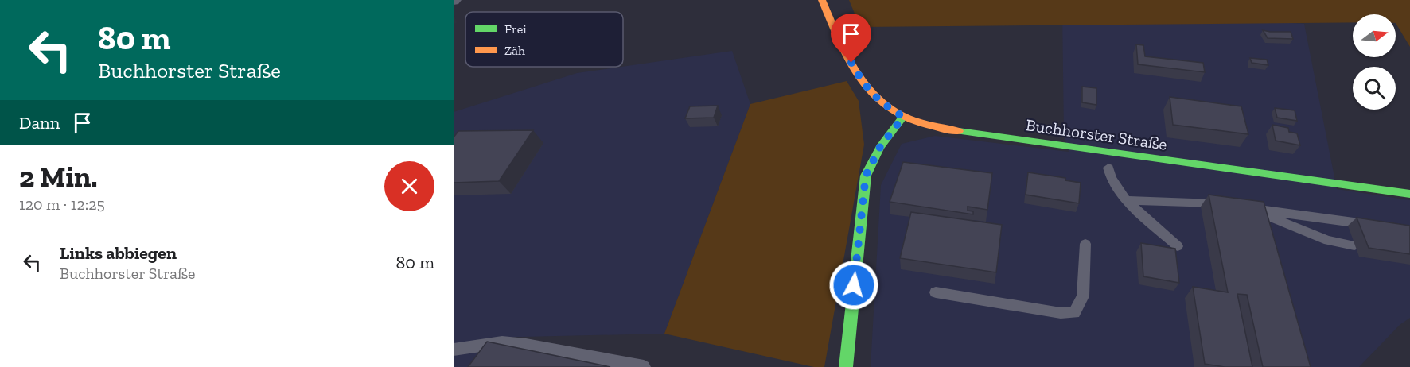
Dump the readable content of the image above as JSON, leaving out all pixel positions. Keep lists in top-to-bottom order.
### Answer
{
  "streets": {
    "main road": ["Buchhorster Straße"]
  },
  "legend": ["Frei", "Zäh"],
  "north": "right",
  "page": {
    "turn": ["80 m", "Buchhorster Straße"],
    "then": "Dann",
    "heading": ["2 Min.", "120 m · 12:25"],
    "list": [
      {
        "name": "Links abbiegen",
        "note": "Buchhorster Straße",
        "value": "80 m"
      }
    ]
  }
}
